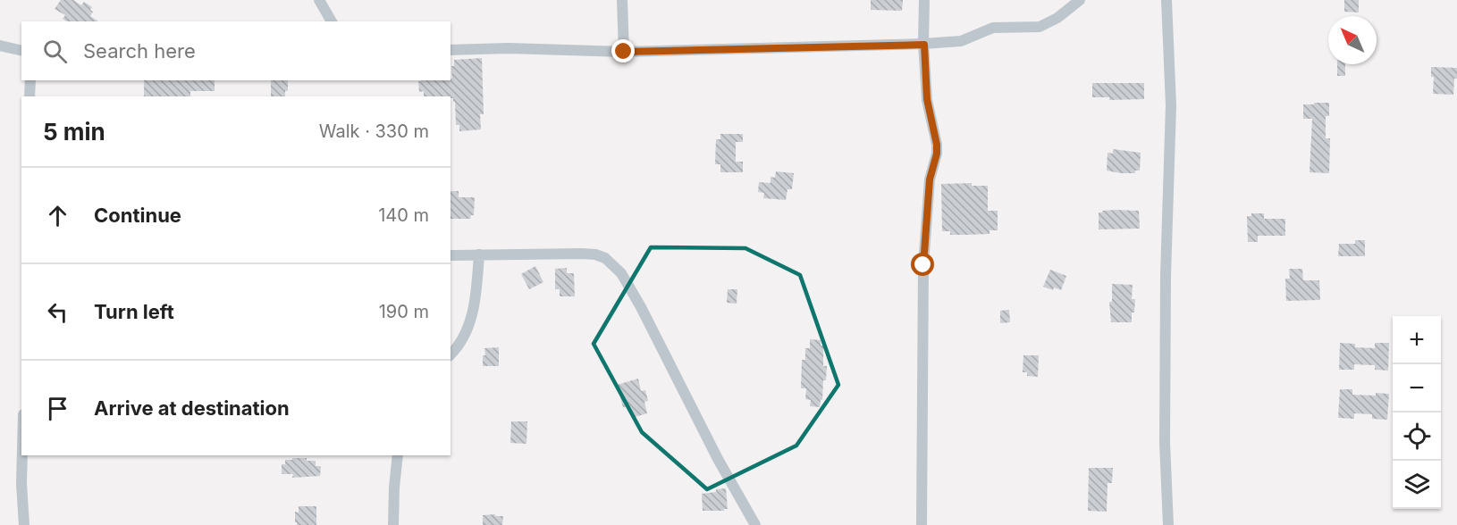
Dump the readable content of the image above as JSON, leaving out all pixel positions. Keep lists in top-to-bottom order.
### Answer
{
  "north": "top left",
  "page": {
    "search": "Search here",
    "heading": ["5 min", "Walk · 330 m"],
    "list": [
      ["Continue", "140 m"],
      ["Turn left", "190 m"],
      "Arrive at destination"
    ],
    "map_buttons": ["+", "−"]
  }
}
